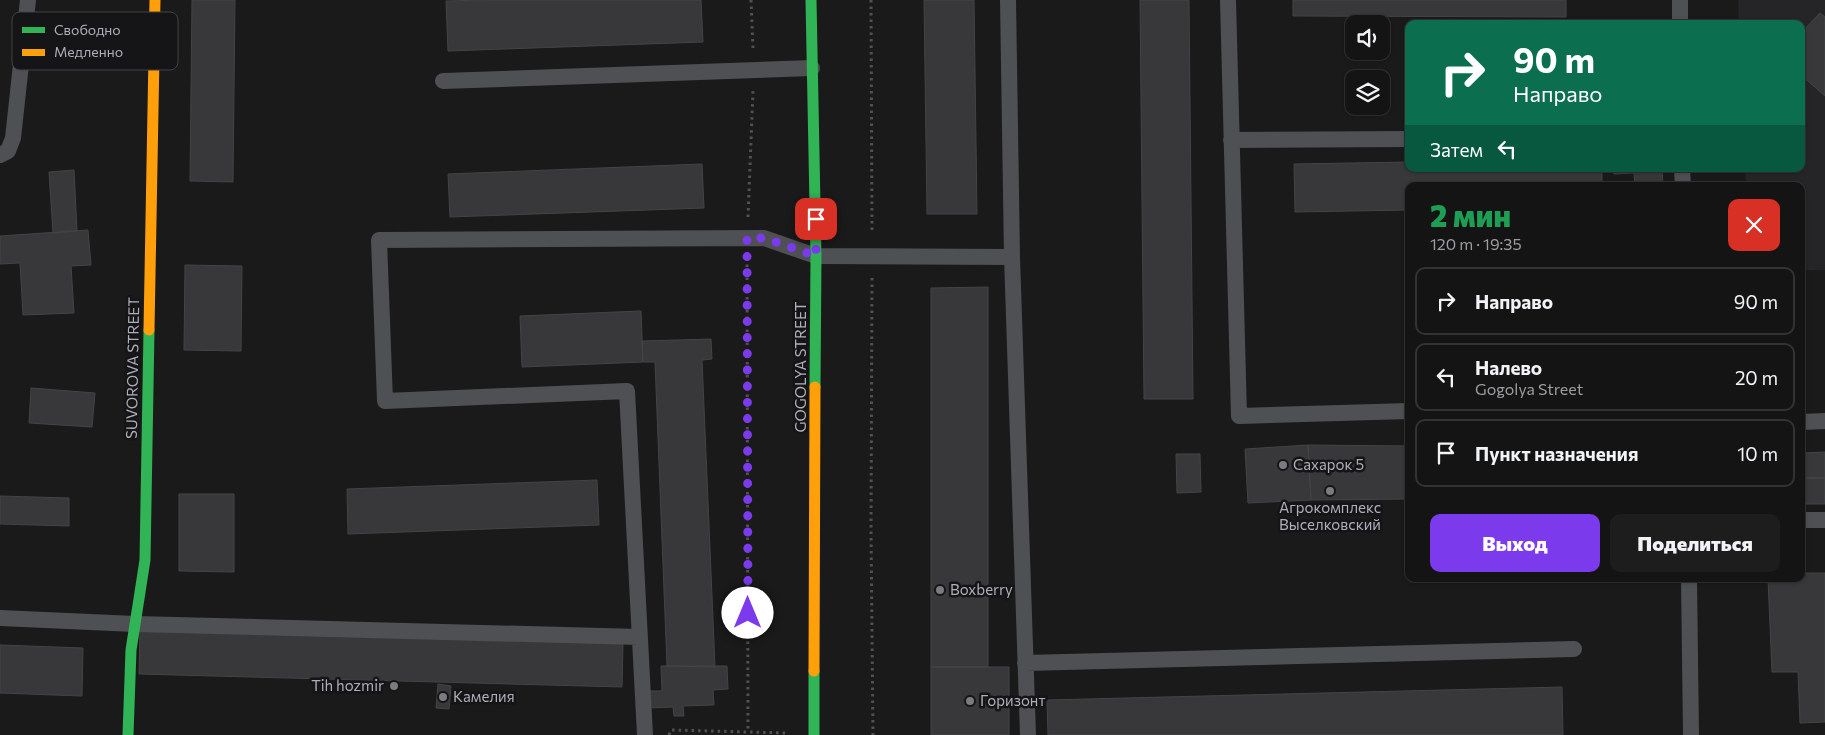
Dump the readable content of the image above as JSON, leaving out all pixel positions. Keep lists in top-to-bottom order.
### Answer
{
  "streets": {
    "street": ["GOGOLYA STREET", "SUVOROVA STREET"]
  },
  "places": [
    "Сахарок 5",
    "Агрокомплекс Выселковский",
    "Boxberry",
    "Tih hozmir",
    "Камелия",
    "Горизонт"
  ],
  "legend": ["Свободно", "Медленно"],
  "page": {
    "turn": ["90 m", "Направо"],
    "then": "Затем",
    "heading": ["2 мин", "120 m · 19:35"],
    "list": [
      {
        "name": "Направо",
        "value": "90 m"
      },
      {
        "name": "Налево",
        "note": "Gogolya Street",
        "value": "20 m"
      },
      {
        "name": "Пункт назначения",
        "value": "10 m"
      }
    ],
    "buttons": ["Выход", "Поделиться"]
  }
}
